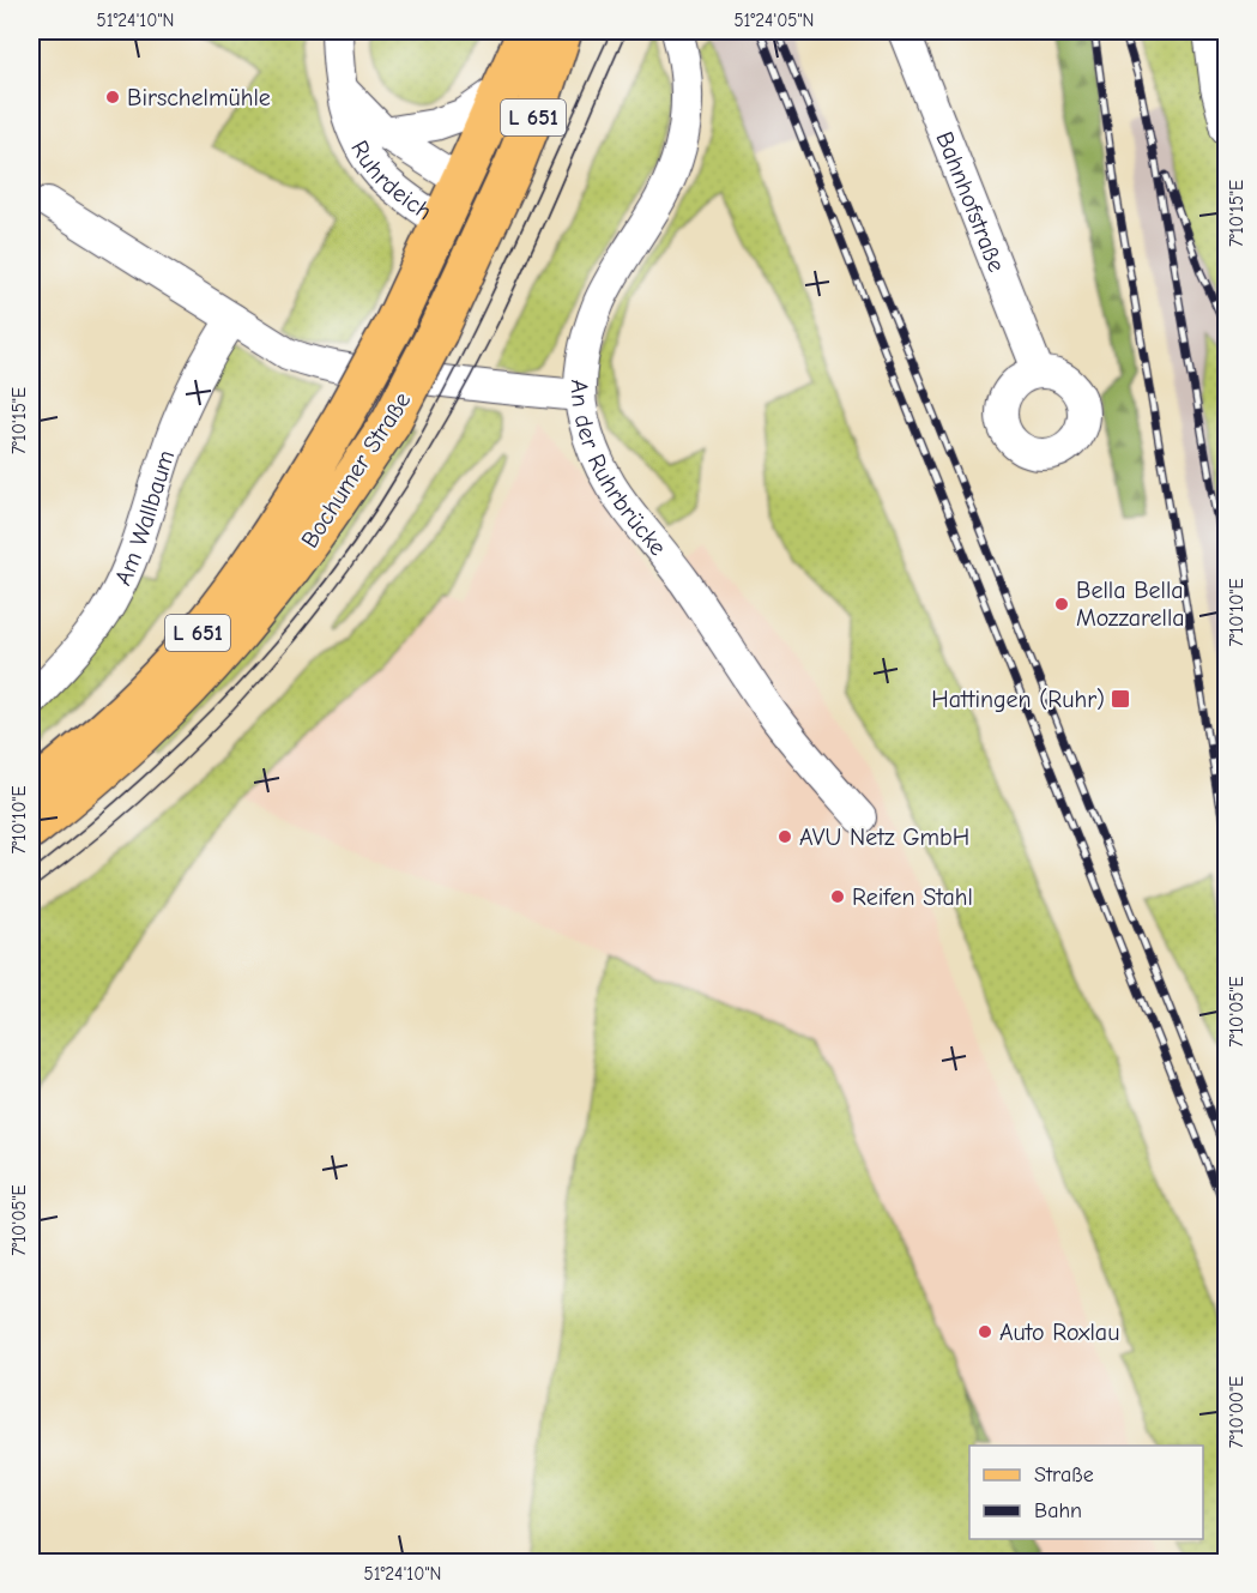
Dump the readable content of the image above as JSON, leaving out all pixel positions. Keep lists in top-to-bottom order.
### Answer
{
  "streets": {
    "main road": ["L 651", "Ruhrdeich", "Bochumer Straße"],
    "street": ["Bahnhofstraße", "An der Ruhrbrücke", "Am Wallbaum"]
  },
  "crossings": [
    ["Ruhrdeich", "Bochumer Straße"]
  ],
  "places": {
    "other": [
      "Birschelmühle",
      "Bella Bella Mozzarella",
      "AVU Netz GmbH",
      "Reifen Stahl",
      "Auto Roxlau"
    ],
    "transit": ["Hattingen (Ruhr)"]
  },
  "legend": ["Straße", "Bahn"],
  "coordinates": [
    "51°24'10\"N",
    "51°24'05\"N",
    "7°10'15\"E",
    "7°10'10\"E",
    "7°10'05\"E",
    "7°10'00\"E"
  ]
}
